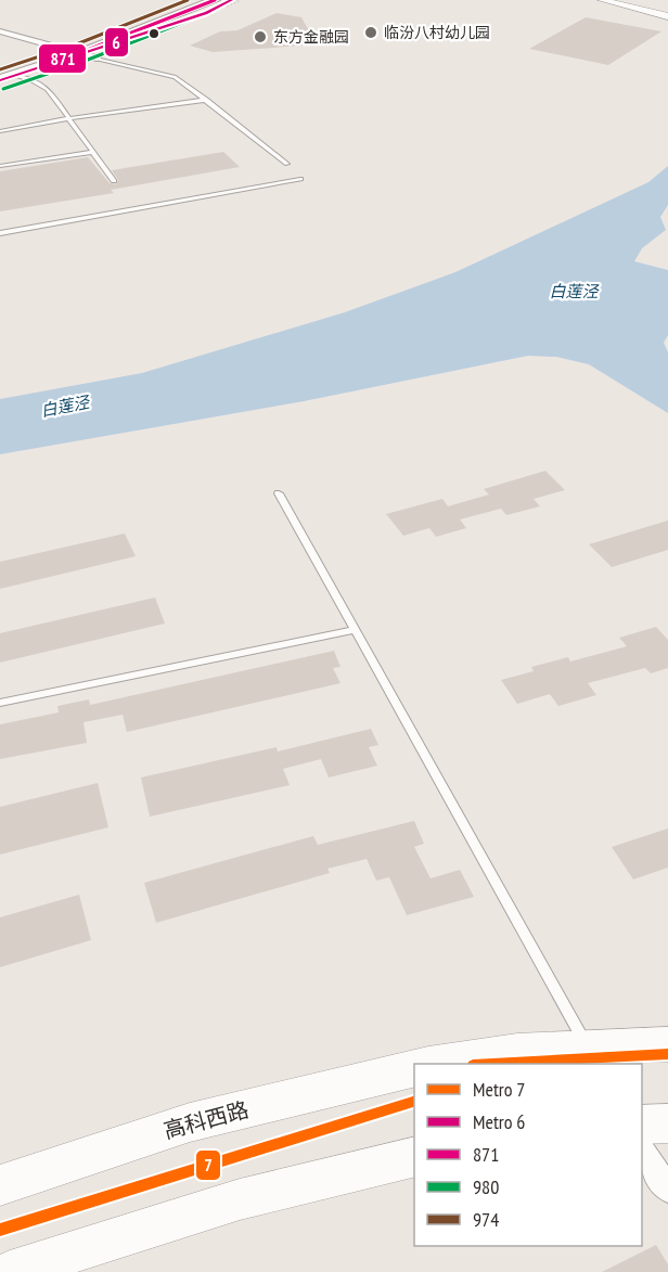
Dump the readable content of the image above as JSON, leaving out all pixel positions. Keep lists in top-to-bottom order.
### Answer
{
  "streets": {
    "main road": ["高科西路"]
  },
  "water": ["白莲泾"],
  "places": ["临汾八村幼儿园", "东方金融园"],
  "lines": [
    "metro line 6",
    "transit line 871",
    "transit line 974",
    "transit line 980",
    "metro line 7"
  ],
  "legend": [
    "Metro 7",
    "Metro 6",
    "871",
    "980",
    "974"
  ]
}
